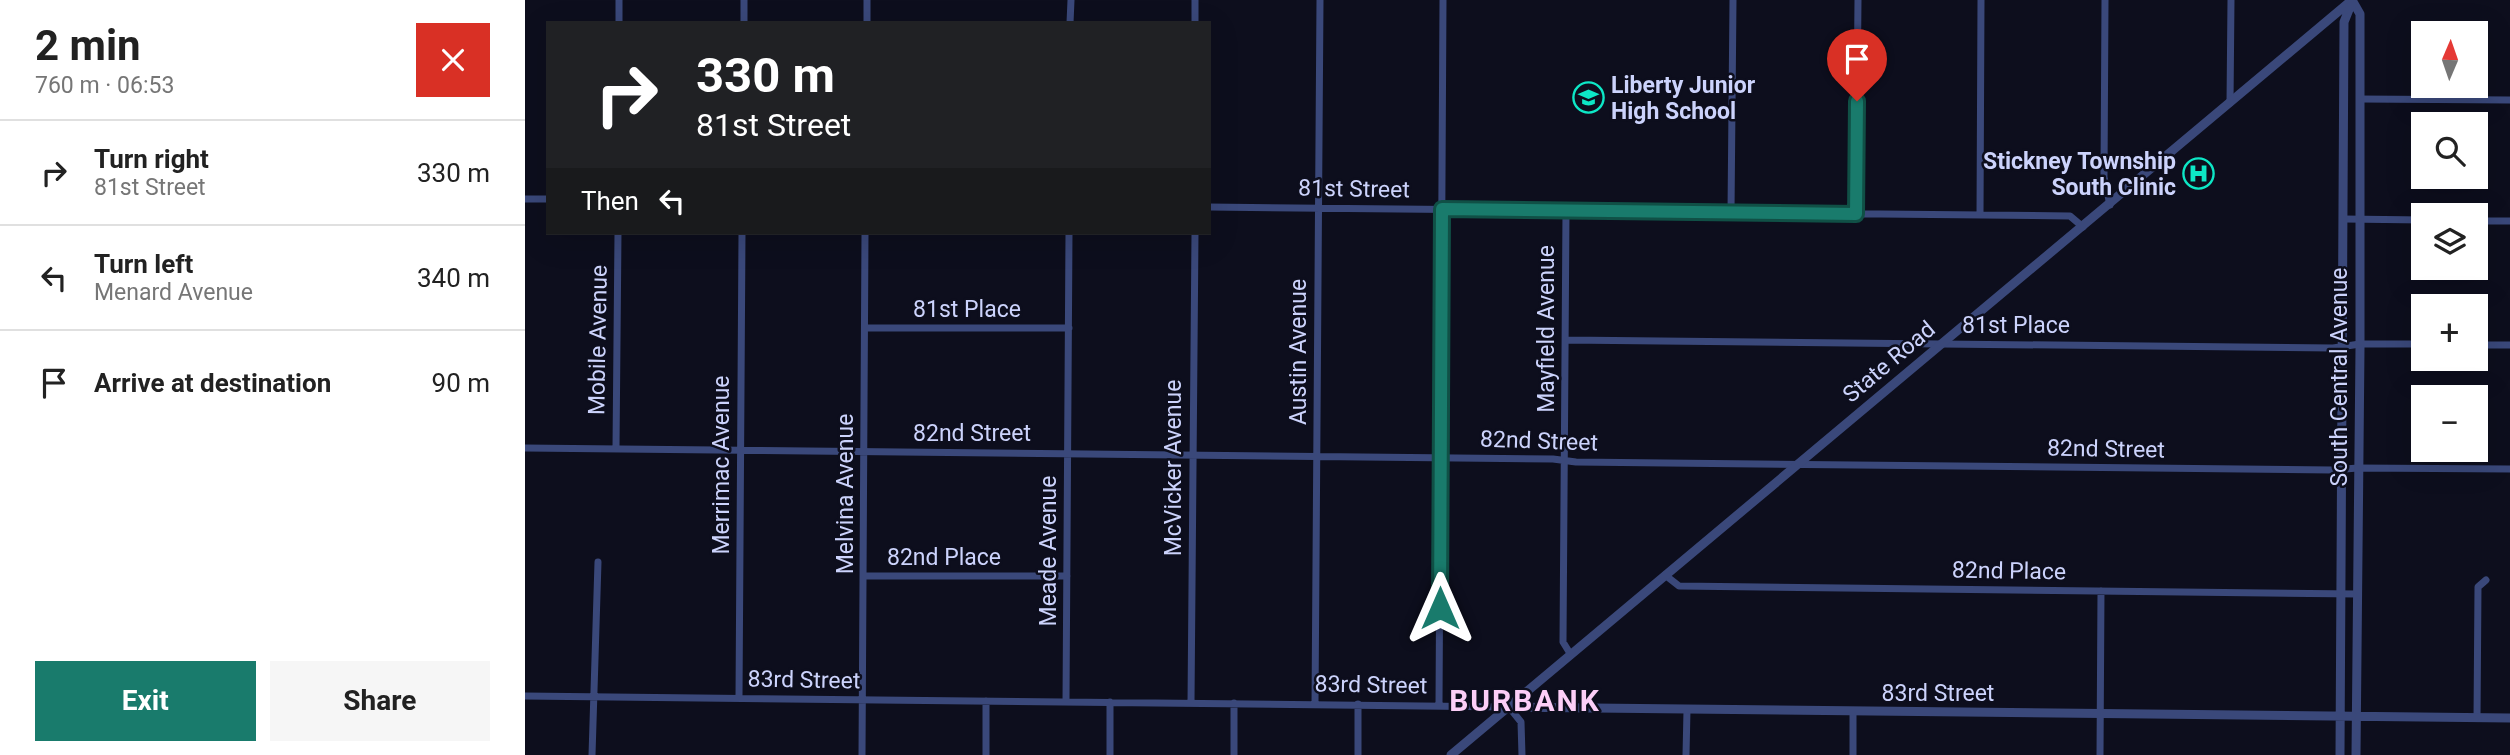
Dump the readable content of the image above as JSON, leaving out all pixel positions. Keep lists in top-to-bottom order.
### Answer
{
  "streets": {
    "street": [
      "81st Street",
      "81st Place",
      "Mayfield Avenue",
      "Mobile Avenue",
      "Austin Avenue",
      "State Road",
      "South Central Avenue",
      "82nd Street",
      "Merrimac Avenue",
      "McVicker Avenue",
      "Melvina Avenue",
      "Meade Avenue",
      "82nd Place",
      "83rd Street"
    ]
  },
  "crossings": [
    ["81st Street", "Mayfield Avenue"],
    ["81st Street", "Austin Avenue"],
    ["81st Street", "State Road"],
    ["81st Place", "Mayfield Avenue"],
    ["81st Place", "State Road"],
    ["81st Place", "South Central Avenue"],
    ["81st Place", "Melvina Avenue"],
    ["81st Place", "Meade Avenue"],
    ["Mayfield Avenue", "State Road"],
    ["Mayfield Avenue", "82nd Street"],
    ["Mobile Avenue", "82nd Street"],
    ["Austin Avenue", "82nd Street"],
    ["Austin Avenue", "83rd Street"],
    ["State Road", "South Central Avenue"],
    ["State Road", "82nd Street"],
    ["State Road", "82nd Place"],
    ["State Road", "83rd Street"],
    ["South Central Avenue", "82nd Street"],
    ["South Central Avenue", "82nd Place"],
    ["South Central Avenue", "83rd Street"],
    ["82nd Street", "Merrimac Avenue"],
    ["82nd Street", "McVicker Avenue"],
    ["82nd Street", "Melvina Avenue"],
    ["82nd Street", "Meade Avenue"],
    ["Merrimac Avenue", "83rd Street"],
    ["McVicker Avenue", "83rd Street"],
    ["Melvina Avenue", "82nd Place"],
    ["Melvina Avenue", "83rd Street"],
    ["Meade Avenue", "82nd Place"],
    ["Meade Avenue", "83rd Street"]
  ],
  "districts": ["BURBANK"],
  "places": {
    "school or university": ["Liberty Junior High School"],
    "hospital": ["Stickney Township South Clinic"]
  },
  "north": "top",
  "page": {
    "heading": ["2 min", "760 m · 06:53"],
    "map_buttons": ["+", "−"],
    "turn": ["330 m", "81st Street"],
    "list": [
      {
        "name": "Turn right",
        "note": "81st Street",
        "value": "330 m"
      },
      {
        "name": "Turn left",
        "note": "Menard Avenue",
        "value": "340 m"
      },
      {
        "name": "Arrive at destination",
        "value": "90 m"
      }
    ],
    "then": "Then",
    "buttons": ["Exit", "Share"]
  }
}
